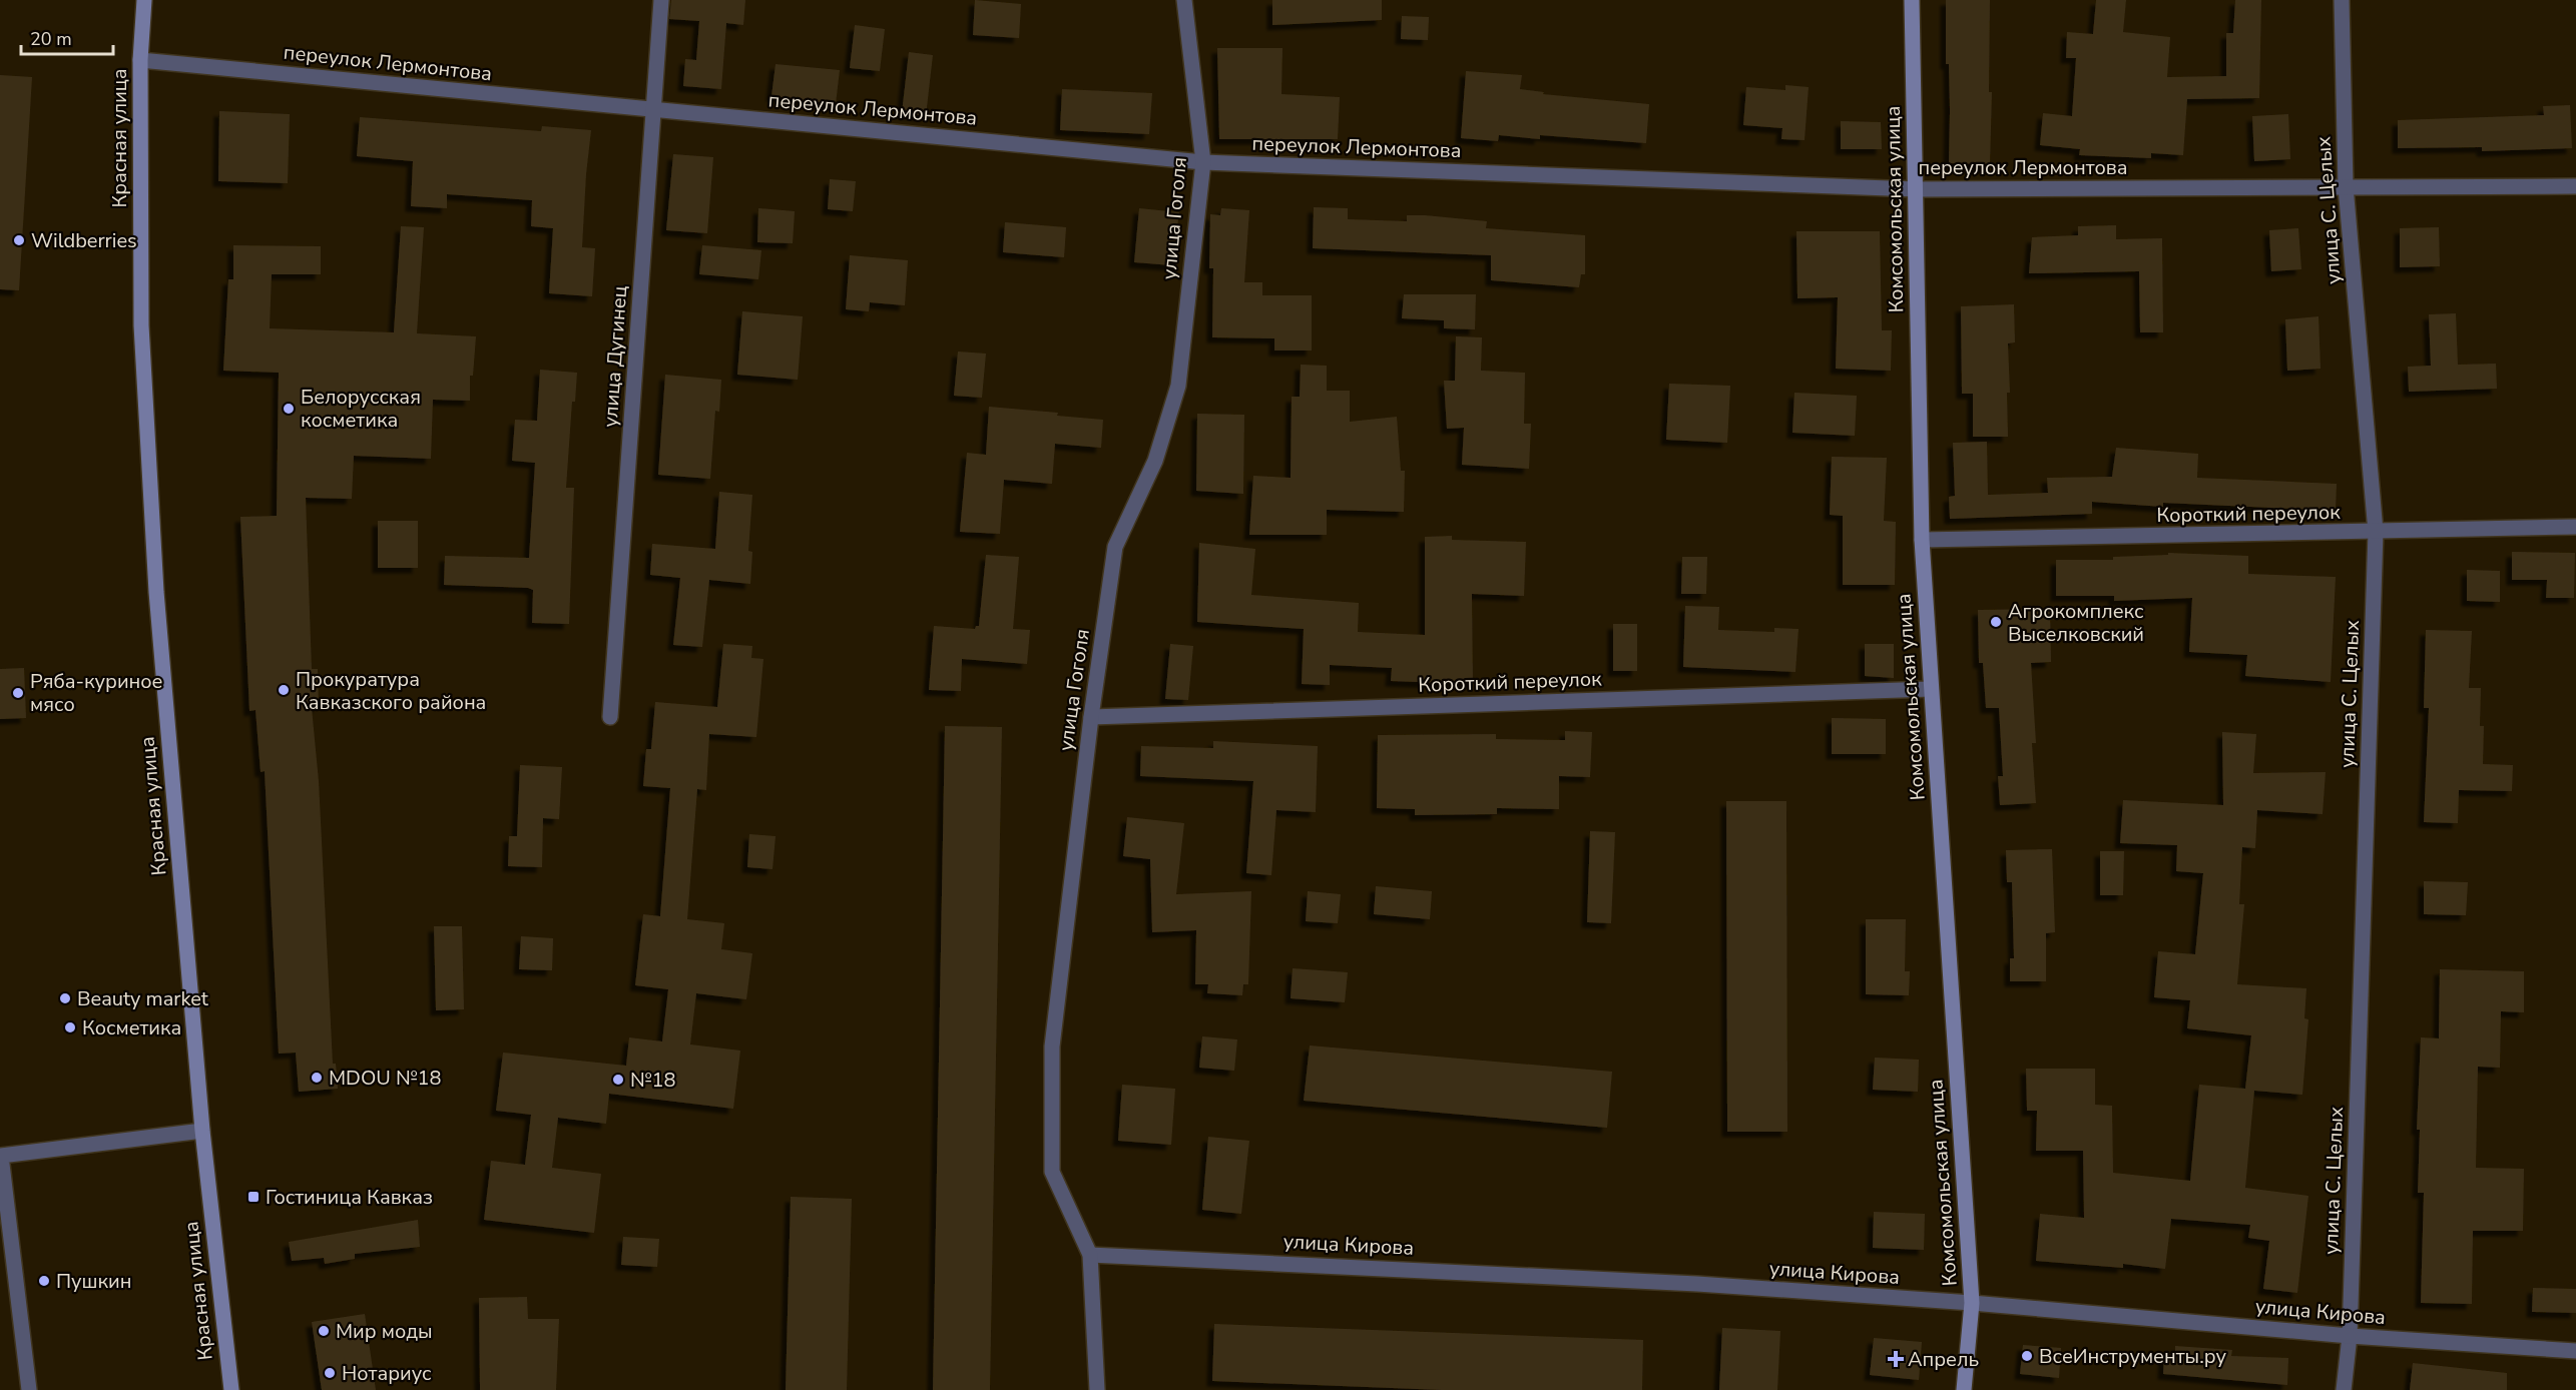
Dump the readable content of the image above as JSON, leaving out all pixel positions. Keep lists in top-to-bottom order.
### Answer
{
  "streets": {
    "main road": ["Красная улица", "Комсомольская улица"],
    "street": [
      "переулок Лермонтова",
      "улица С. Целых",
      "улица Гоголя",
      "улица Дугинец",
      "Короткий переулок",
      "улица Кирова"
    ]
  },
  "crossings": [
    ["переулок Лермонтова", "Красная улица"],
    ["переулок Лермонтова", "Комсомольская улица"],
    ["переулок Лермонтова", "улица С. Целых"],
    ["переулок Лермонтова", "улица Гоголя"],
    ["переулок Лермонтова", "улица Дугинец"],
    ["Комсомольская улица", "Короткий переулок"],
    ["Комсомольская улица", "улица Кирова"],
    ["улица С. Целых", "Короткий переулок"],
    ["улица С. Целых", "улица Кирова"],
    ["улица Гоголя", "Короткий переулок"],
    ["улица Гоголя", "улица Кирова"]
  ],
  "places": {
    "other": [
      "Wildberries",
      "Белорусская косметика",
      "Агрокомплекс Выселковский",
      "Прокуратура Кавказского района",
      "Ряба-куриное мясо",
      "Beauty market",
      "Косметика",
      "MDOU №18",
      "№18",
      "Пушкин",
      "Мир моды",
      "ВсеИнструменты.ру",
      "Нотариус"
    ],
    "transit": ["Гостиница Кавказ"],
    "health": ["Апрель"]
  },
  "scale_bar": "20 m"
}
